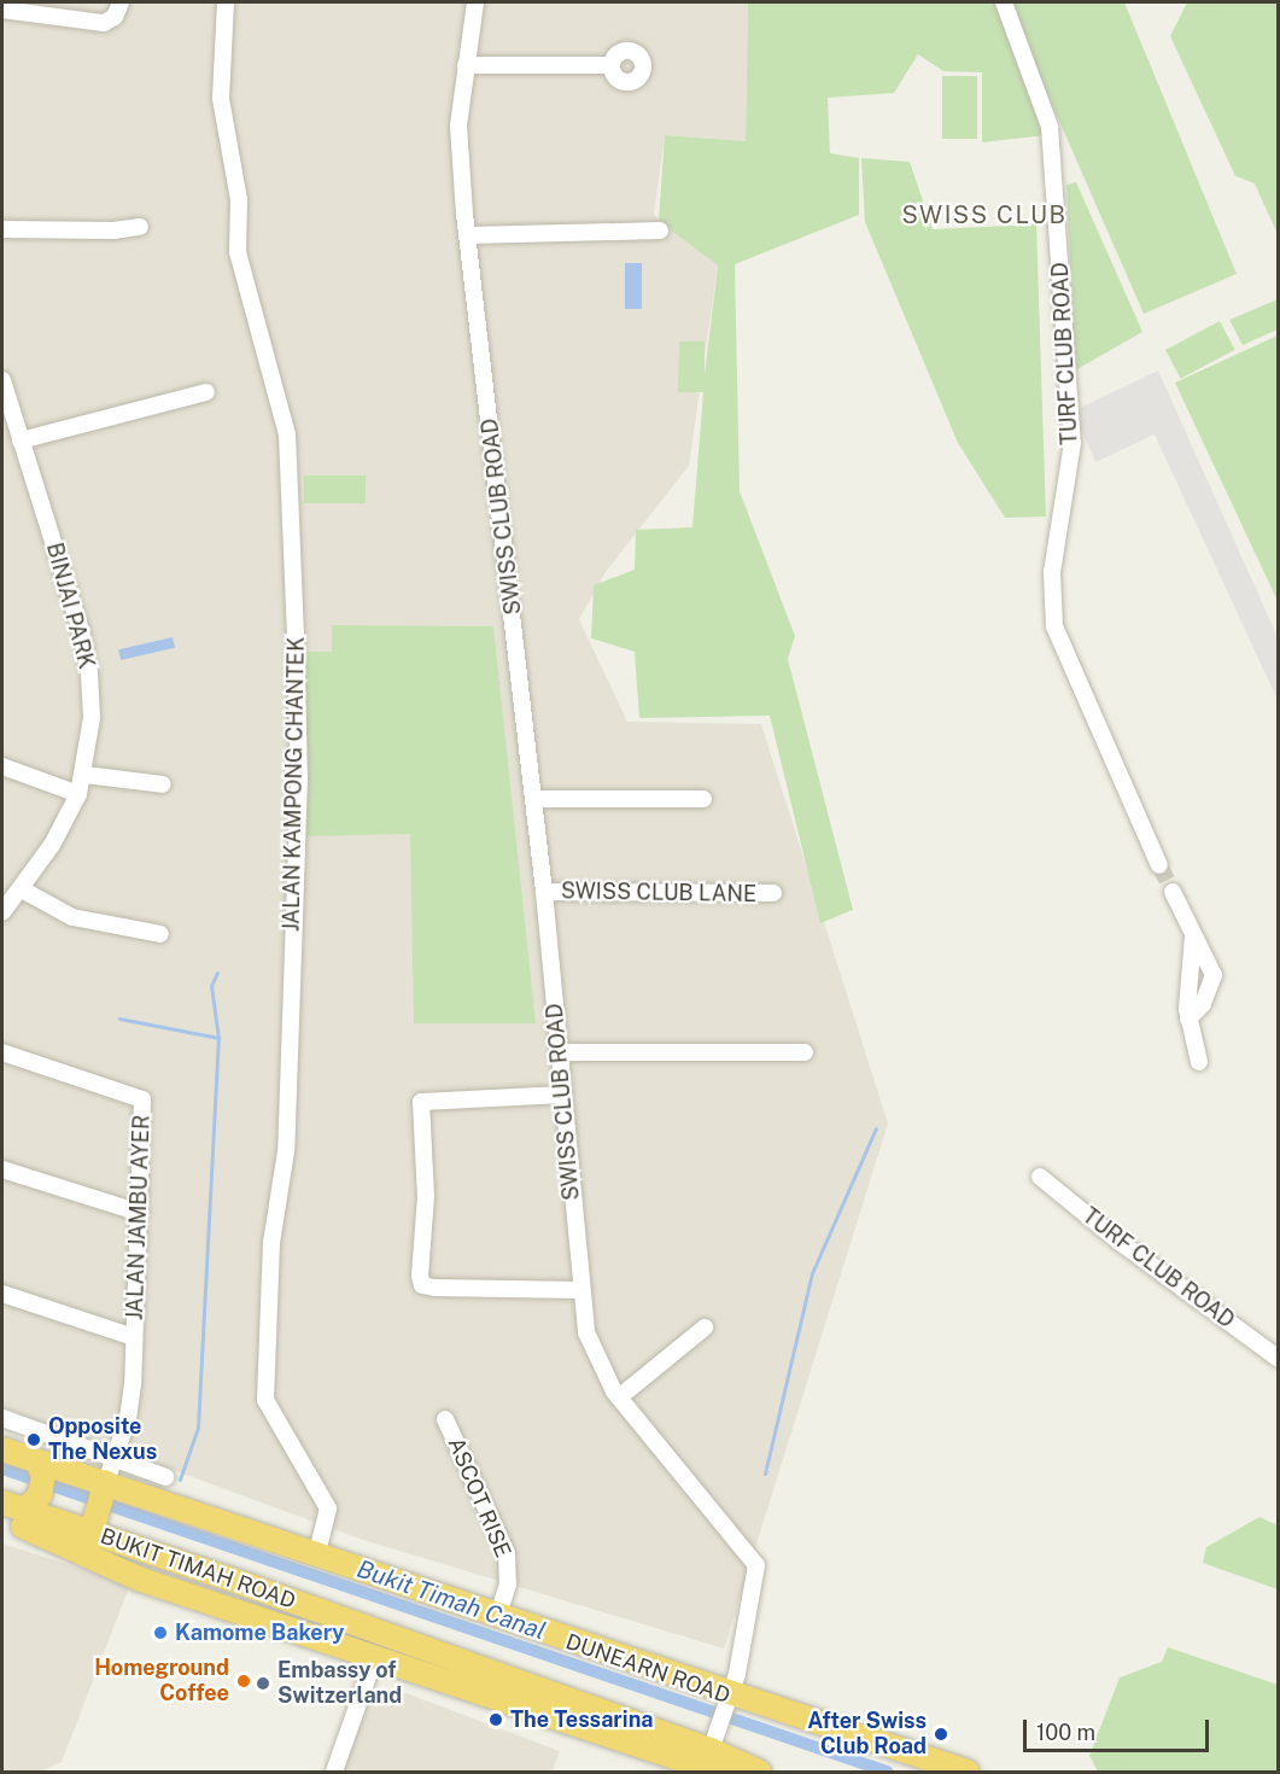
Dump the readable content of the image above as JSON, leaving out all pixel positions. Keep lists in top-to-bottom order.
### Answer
{
  "streets": {
    "highway": ["BUKIT TIMAH ROAD", "DUNEARN ROAD"],
    "street": [
      "TURF CLUB ROAD",
      "SWISS CLUB ROAD",
      "BINJAI PARK",
      "JALAN KAMPONG CHANTEK",
      "SWISS CLUB LANE",
      "JALAN JAMBU AYER",
      "ASCOT RISE"
    ]
  },
  "crossings": [
    ["SWISS CLUB ROAD", "SWISS CLUB LANE"],
    ["SWISS CLUB ROAD", "DUNEARN ROAD"],
    ["JALAN KAMPONG CHANTEK", "DUNEARN ROAD"],
    ["JALAN JAMBU AYER", "DUNEARN ROAD"],
    ["ASCOT RISE", "DUNEARN ROAD"]
  ],
  "districts": ["SWISS CLUB"],
  "water": ["Bukit Timah Canal"],
  "places": [
    "Opposite The Nexus",
    "Kamome Bakery",
    "Homeground Coffee",
    "Embassy of Switzerland",
    "The Tessarina",
    "After Swiss Club Road"
  ],
  "scale_bar": "100 m"
}
